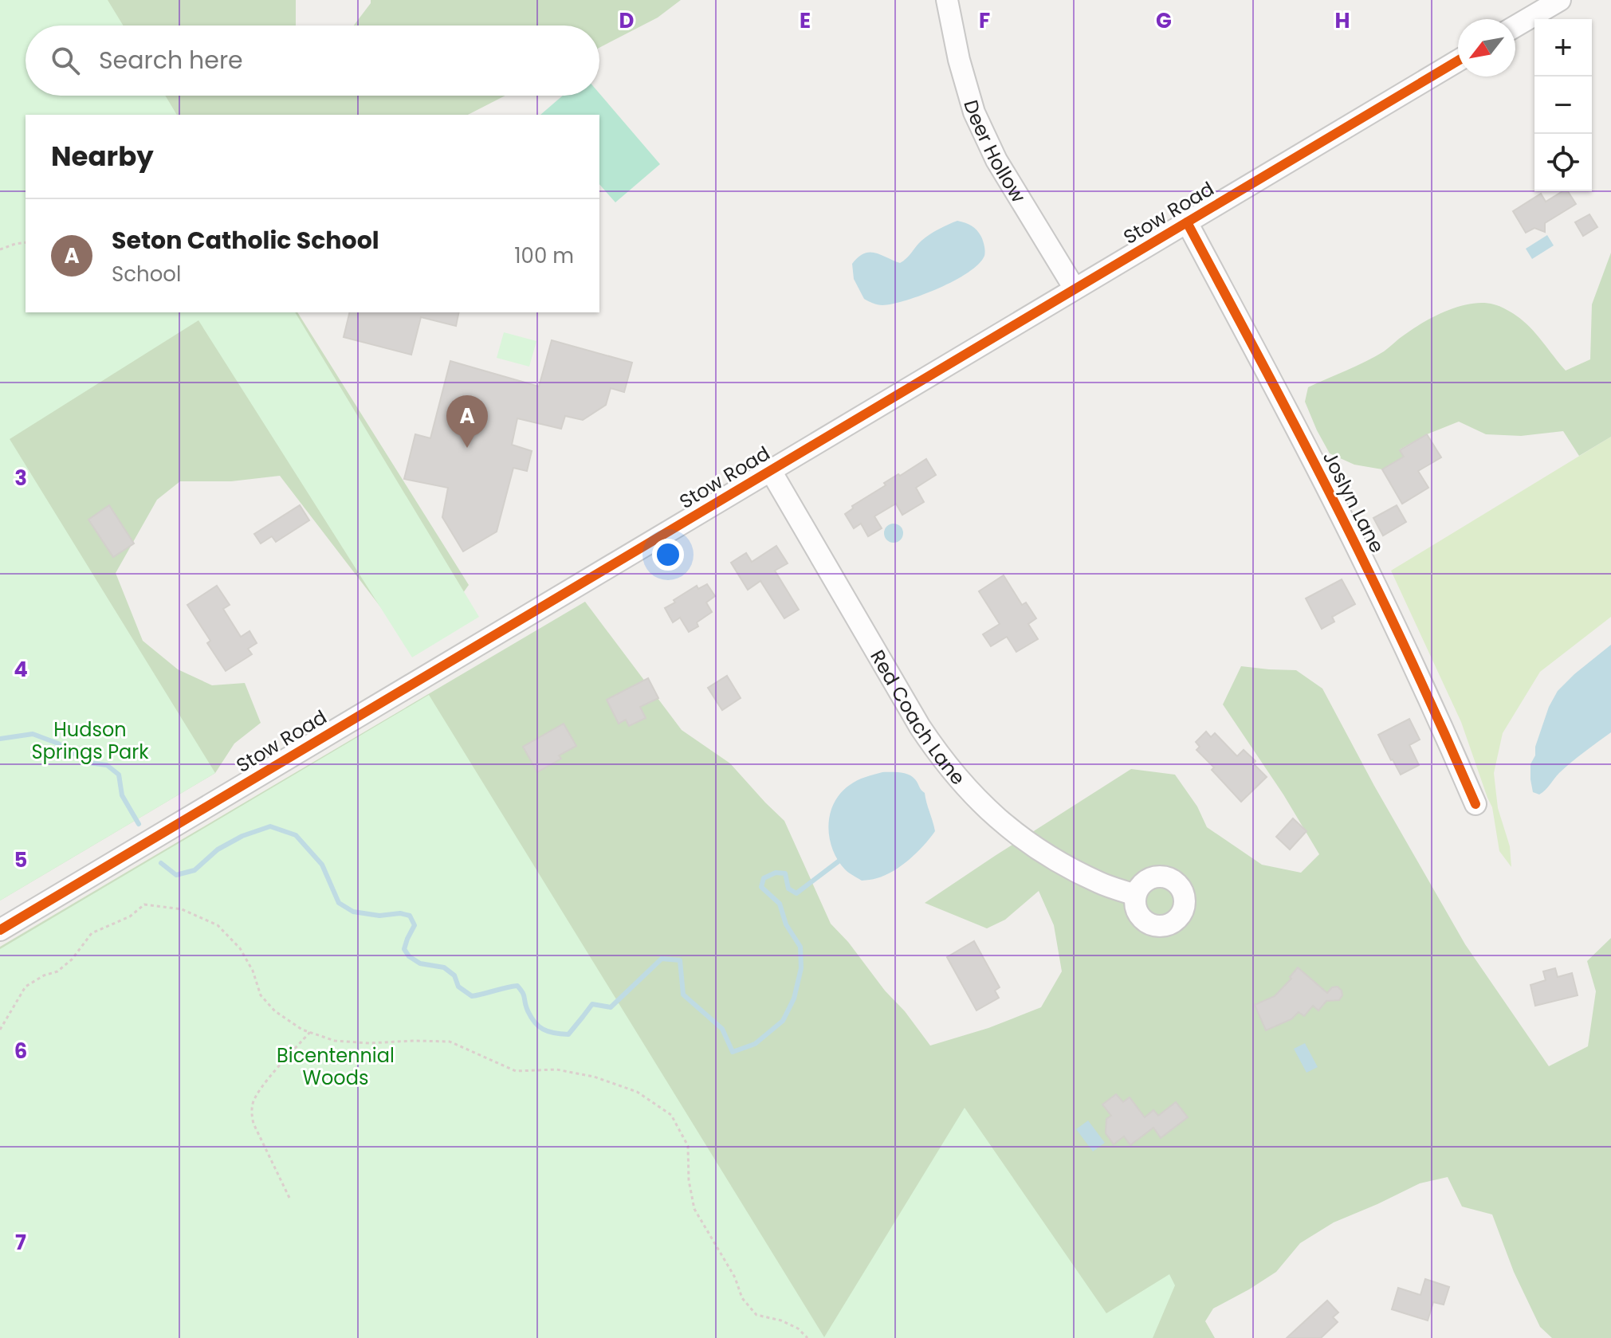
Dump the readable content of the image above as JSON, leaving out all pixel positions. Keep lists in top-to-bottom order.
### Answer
{
  "streets": {
    "street": [
      "Deer Hollow",
      "Stow Road",
      "Joslyn Lane",
      "Red Coach Lane"
    ]
  },
  "crossings": [
    ["Deer Hollow", "Stow Road"],
    ["Stow Road", "Joslyn Lane"],
    ["Stow Road", "Red Coach Lane"]
  ],
  "parks": ["Hudson Springs Park", "Bicentennial Woods"],
  "north": "bottom left",
  "page": {
    "map_buttons": ["+", "−"],
    "search": "Search here",
    "heading": "Nearby",
    "list": [
      {
        "mark": "A",
        "name": "Seton Catholic School",
        "note": "School",
        "value": "100 m"
      }
    ],
    "pins": "A"
  },
  "grid": {
    "columns": [
      "D",
      "E",
      "F",
      "G",
      "H"
    ],
    "rows": [
      "3",
      "4",
      "5",
      "6",
      "7"
    ]
  }
}
